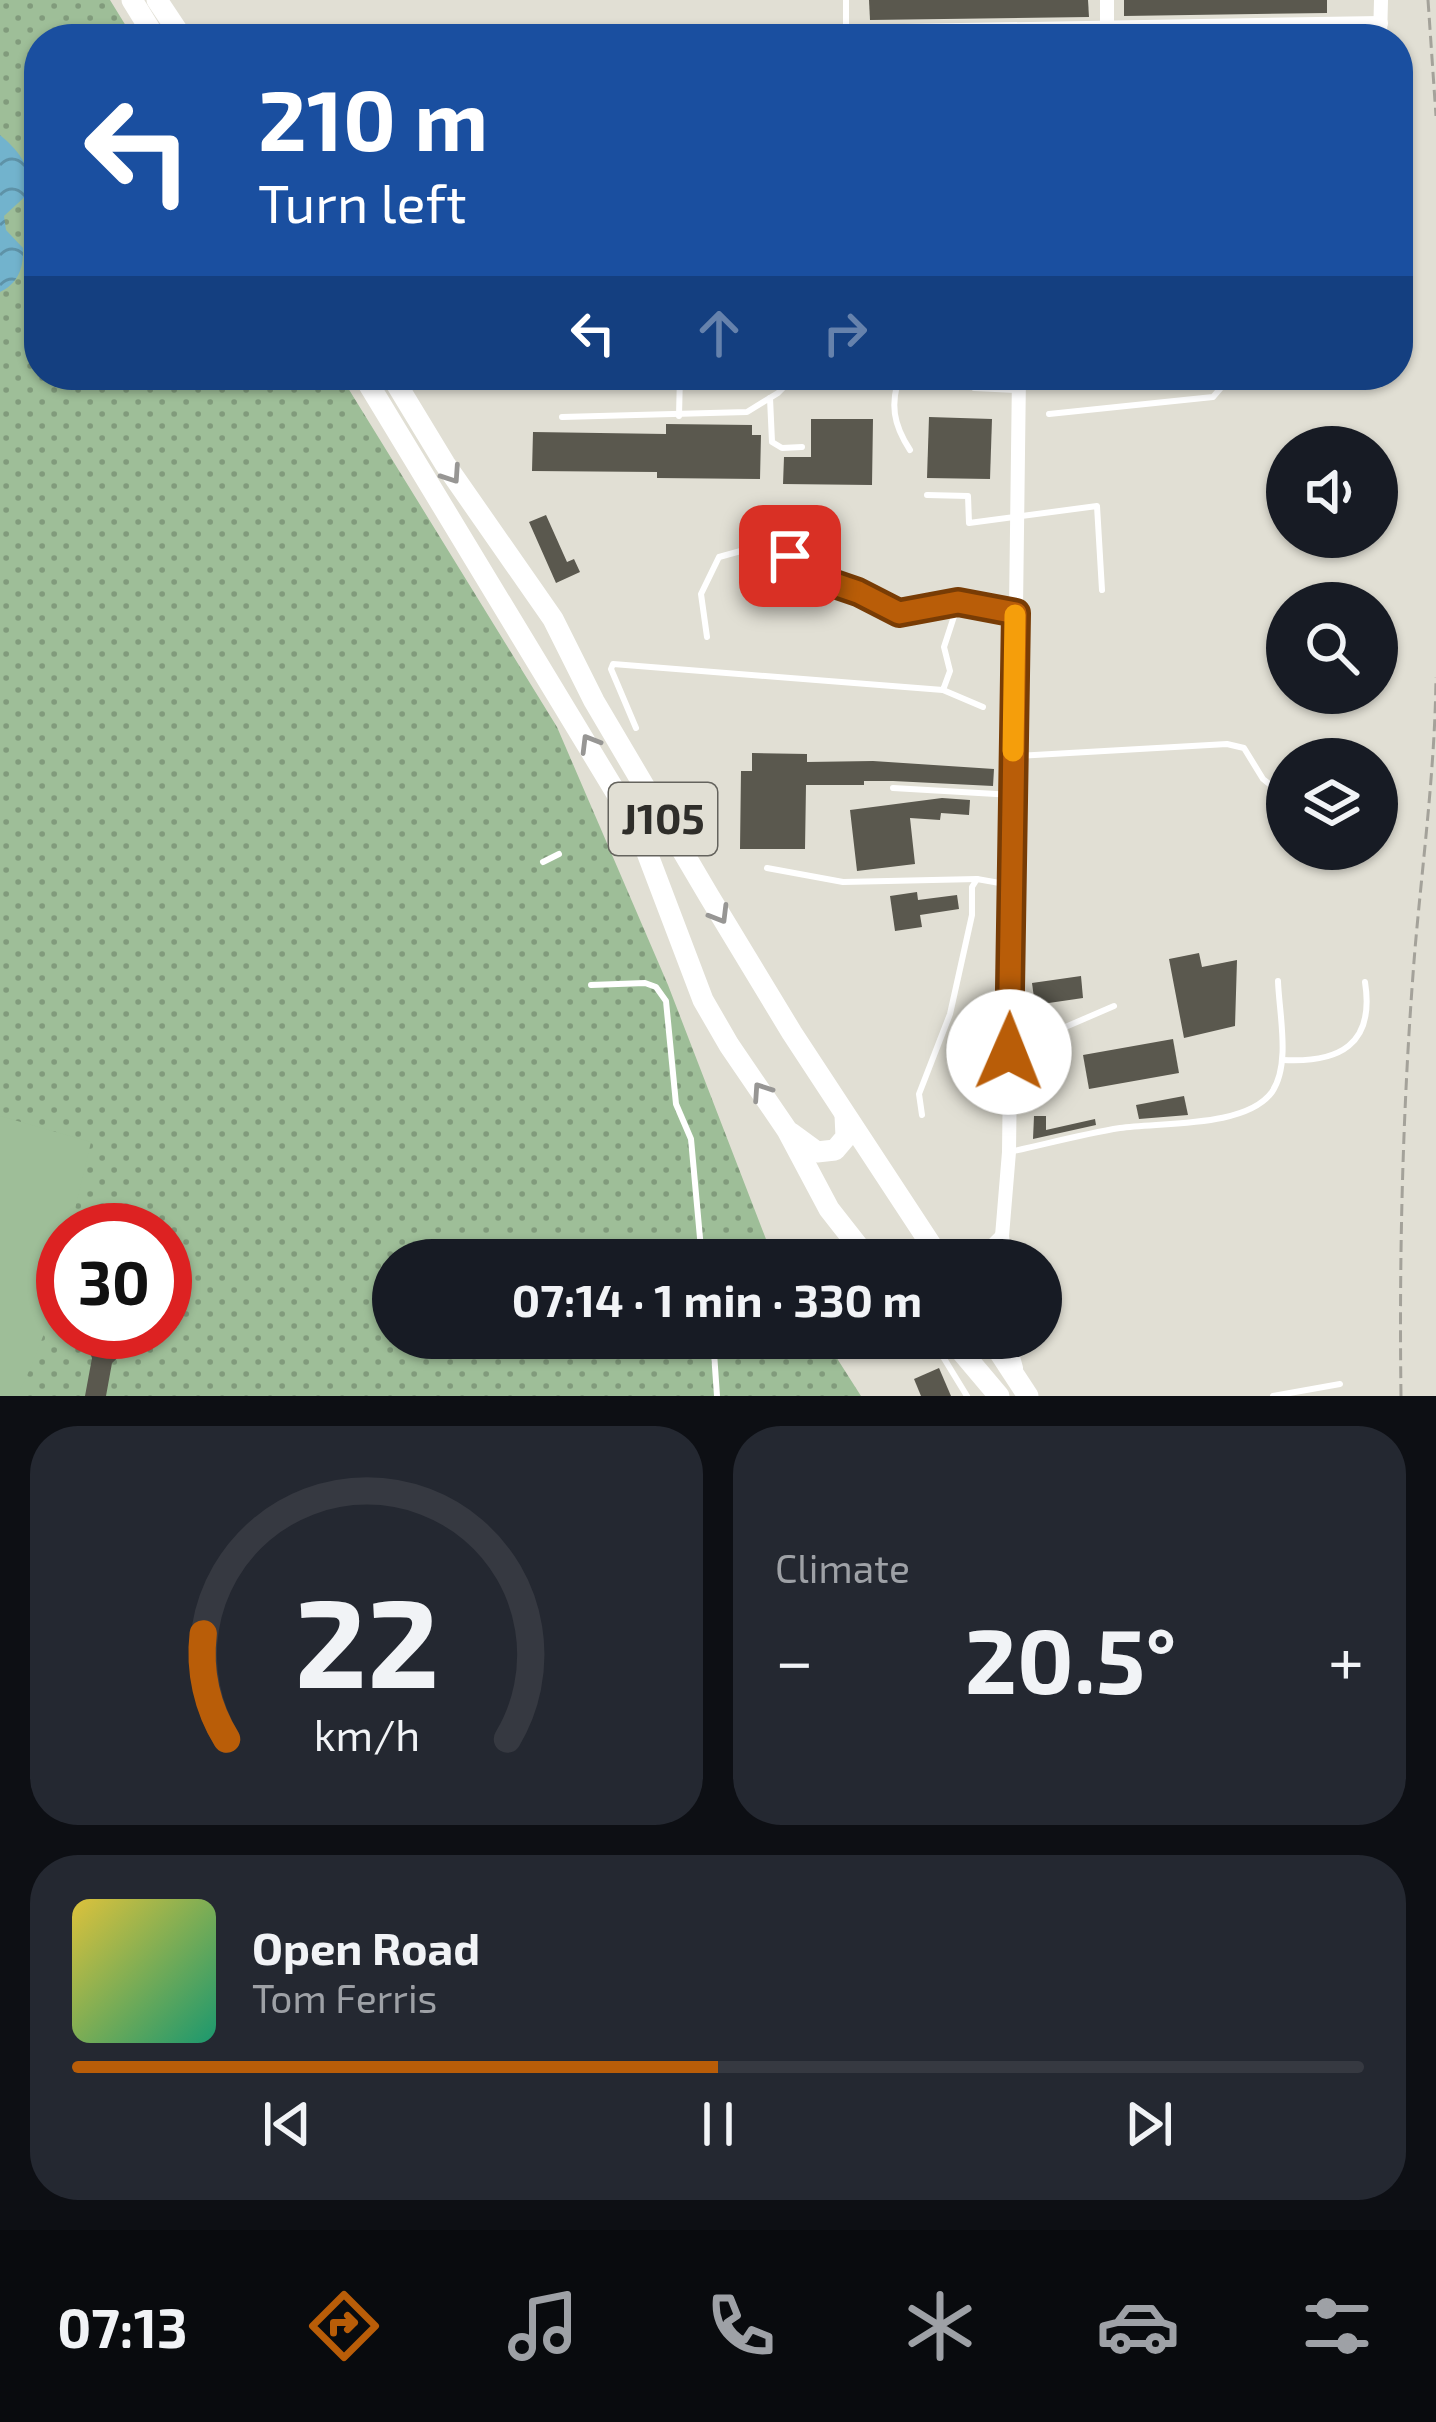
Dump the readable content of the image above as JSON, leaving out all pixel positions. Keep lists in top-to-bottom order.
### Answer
{
  "streets": {
    "main road": ["J105"]
  },
  "page": {
    "turn": ["210 m", "Turn left"],
    "limit": "30",
    "trip": "07:14 · 1 min · 330 m",
    "tile": "Climate",
    "heat": ["−", "20.5°", "+"],
    "song": ["Open Road", "Tom Ferris"],
    "tabs": "07:13",
    "gauge": ["22", "km/h"]
  }
}
